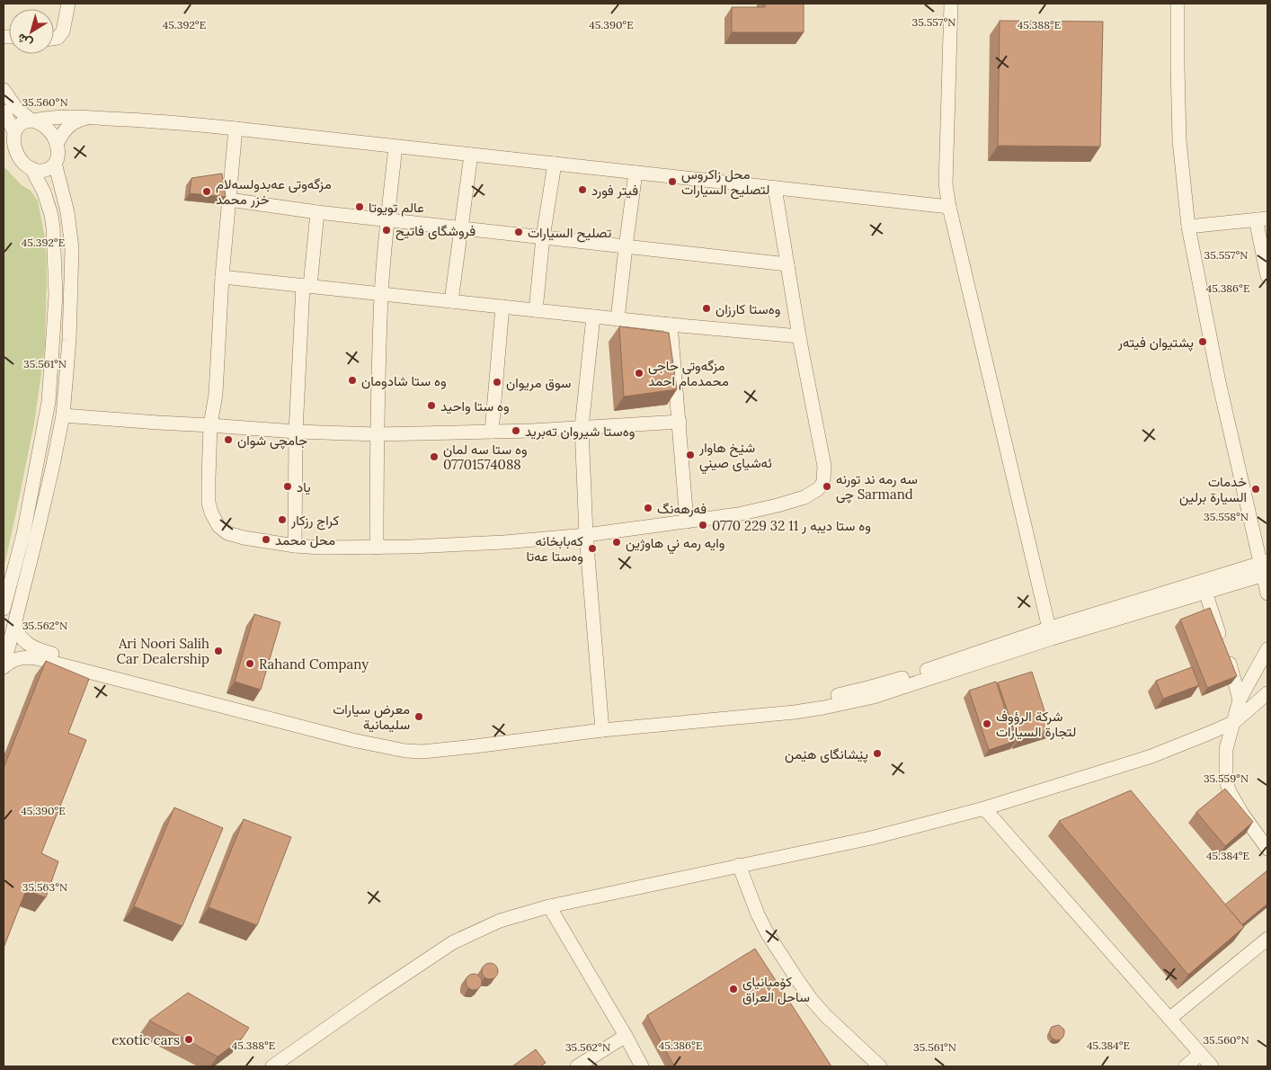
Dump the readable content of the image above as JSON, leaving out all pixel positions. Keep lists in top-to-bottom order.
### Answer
{
  "places": [
    "محل زاكروس لتصليح السيارات",
    "فيتر فورد",
    "مزگەوتی عەبدولسەلام خزر محمد",
    "عالم تويوتا",
    "فروشگاى فاتيح",
    "تصليح السيارات",
    "وەستا کارزان",
    "پشتیوان فیتەر",
    "مزگەوتی حاجی محمدمام احمد",
    "وه ستا شادومان",
    "سوق مریوان",
    "وه ستا واحید",
    "وەستا شیروان تەبرید",
    "جامچی شوان",
    "شێخ هاوار ئەشیای صيني",
    "وه ستا سه لمان 07701574088",
    "ياد",
    "سه رمه ند تورنه چی Sarmand",
    "خدمات السیارة برلین",
    "فەرهەنگ",
    "كراج رزكار",
    "وه ستا دیبه ر 11 32 229 0770",
    "محل محمد",
    "وايه رمه ني هاوژين",
    "کەبابخانە وەستا عەتا",
    "Ari Noori Salih Car Dealership",
    "Rahand Company",
    "معرض سيارات سليمانية",
    "شركة الرؤوف لتجارة السيارات",
    "پێشانگای هێمن",
    "کۆمپانیای ساحل العراق",
    "exotic cars"
  ],
  "north": "bottom left",
  "coordinates": [
    "35.557°N",
    "45.392°E",
    "45.390°E",
    "45.388°E",
    "35.560°N",
    "45.386°E",
    "35.561°N",
    "35.558°N",
    "35.562°N",
    "35.559°N",
    "45.384°E",
    "35.563°N"
  ]
}
